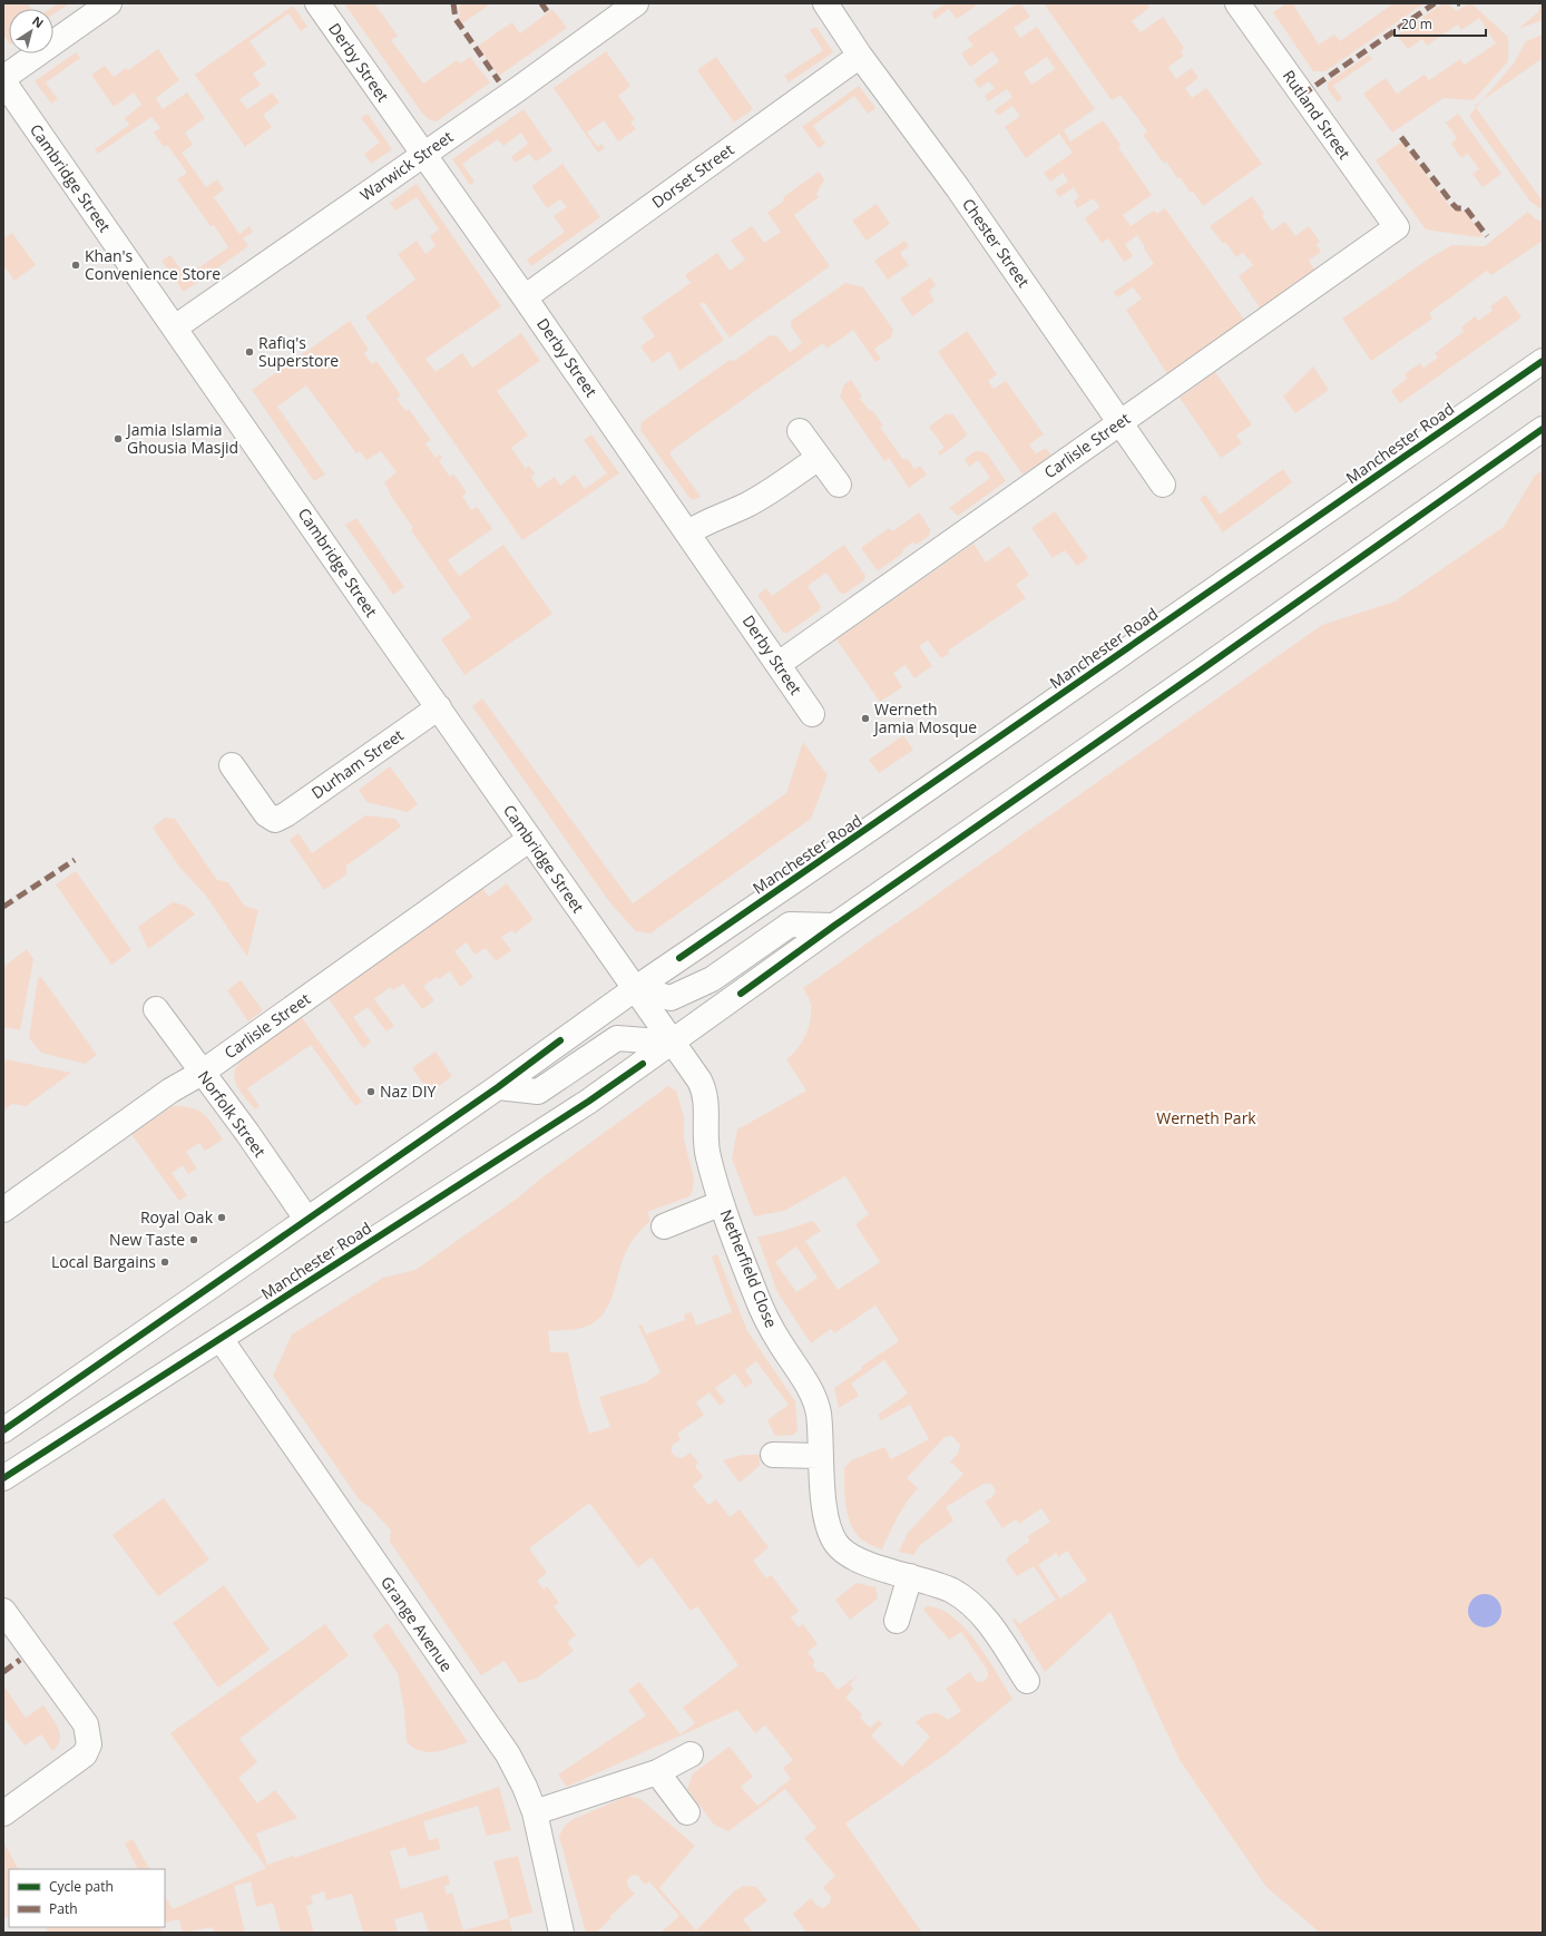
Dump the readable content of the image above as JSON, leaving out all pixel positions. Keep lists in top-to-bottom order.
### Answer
{
  "streets": {
    "main road": [
      "Derby Street",
      "Rutland Street",
      "Warwick Street",
      "Dorset Street",
      "Cambridge Street",
      "Chester Street",
      "Manchester Road",
      "Carlisle Street",
      "Durham Street",
      "Norfolk Street",
      "Netherfield Close",
      "Grange Avenue"
    ]
  },
  "crossings": [
    ["Derby Street", "Warwick Street"],
    ["Derby Street", "Dorset Street"],
    ["Derby Street", "Carlisle Street"],
    ["Rutland Street", "Carlisle Street"],
    ["Warwick Street", "Cambridge Street"],
    ["Dorset Street", "Chester Street"],
    ["Cambridge Street", "Manchester Road"],
    ["Cambridge Street", "Carlisle Street"],
    ["Cambridge Street", "Durham Street"],
    ["Cambridge Street", "Netherfield Close"],
    ["Chester Street", "Carlisle Street"],
    ["Manchester Road", "Norfolk Street"],
    ["Manchester Road", "Netherfield Close"],
    ["Manchester Road", "Grange Avenue"],
    ["Carlisle Street", "Norfolk Street"]
  ],
  "parks": ["Werneth Park"],
  "places": [
    "Khan's Convenience Store",
    "Rafiq's Superstore",
    "Jamia Islamia Ghousia Masjid",
    "Werneth Jamia Mosque",
    "Naz DIY",
    "Royal Oak",
    "New Taste",
    "Local Bargains"
  ],
  "legend": ["Cycle path", "Path"],
  "scale_bar": "20 m",
  "north": "top right"
}
